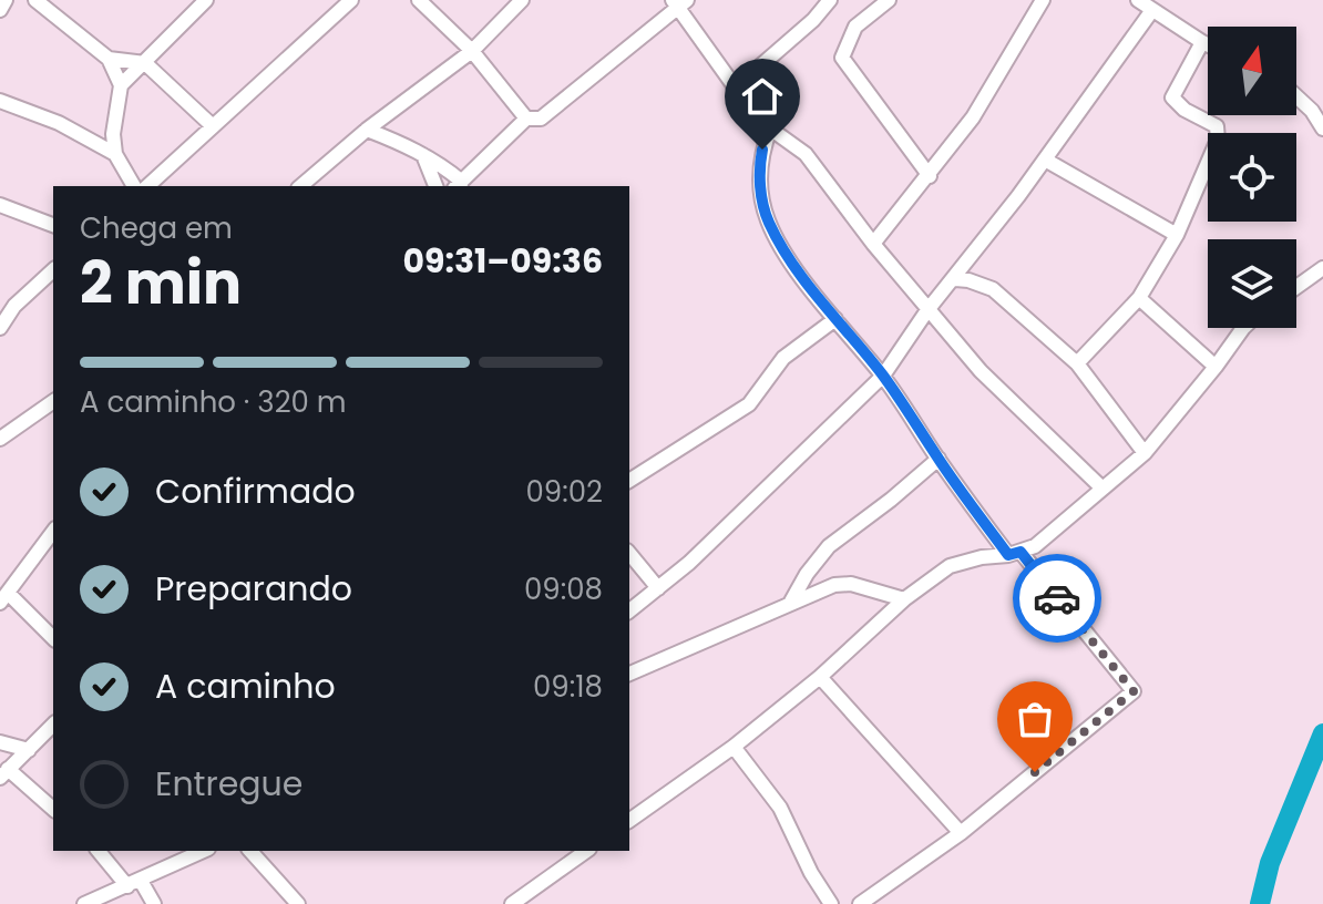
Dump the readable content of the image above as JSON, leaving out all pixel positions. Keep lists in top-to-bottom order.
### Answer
{
  "north": "top",
  "page": {
    "heading": ["2 min", "Chega em", "09:31–09:36"],
    "bar": "A caminho · 320 m",
    "list": [
      ["Confirmado", "09:02"],
      ["Preparando", "09:08"],
      ["A caminho", "09:18"],
      "Entregue"
    ]
  }
}
